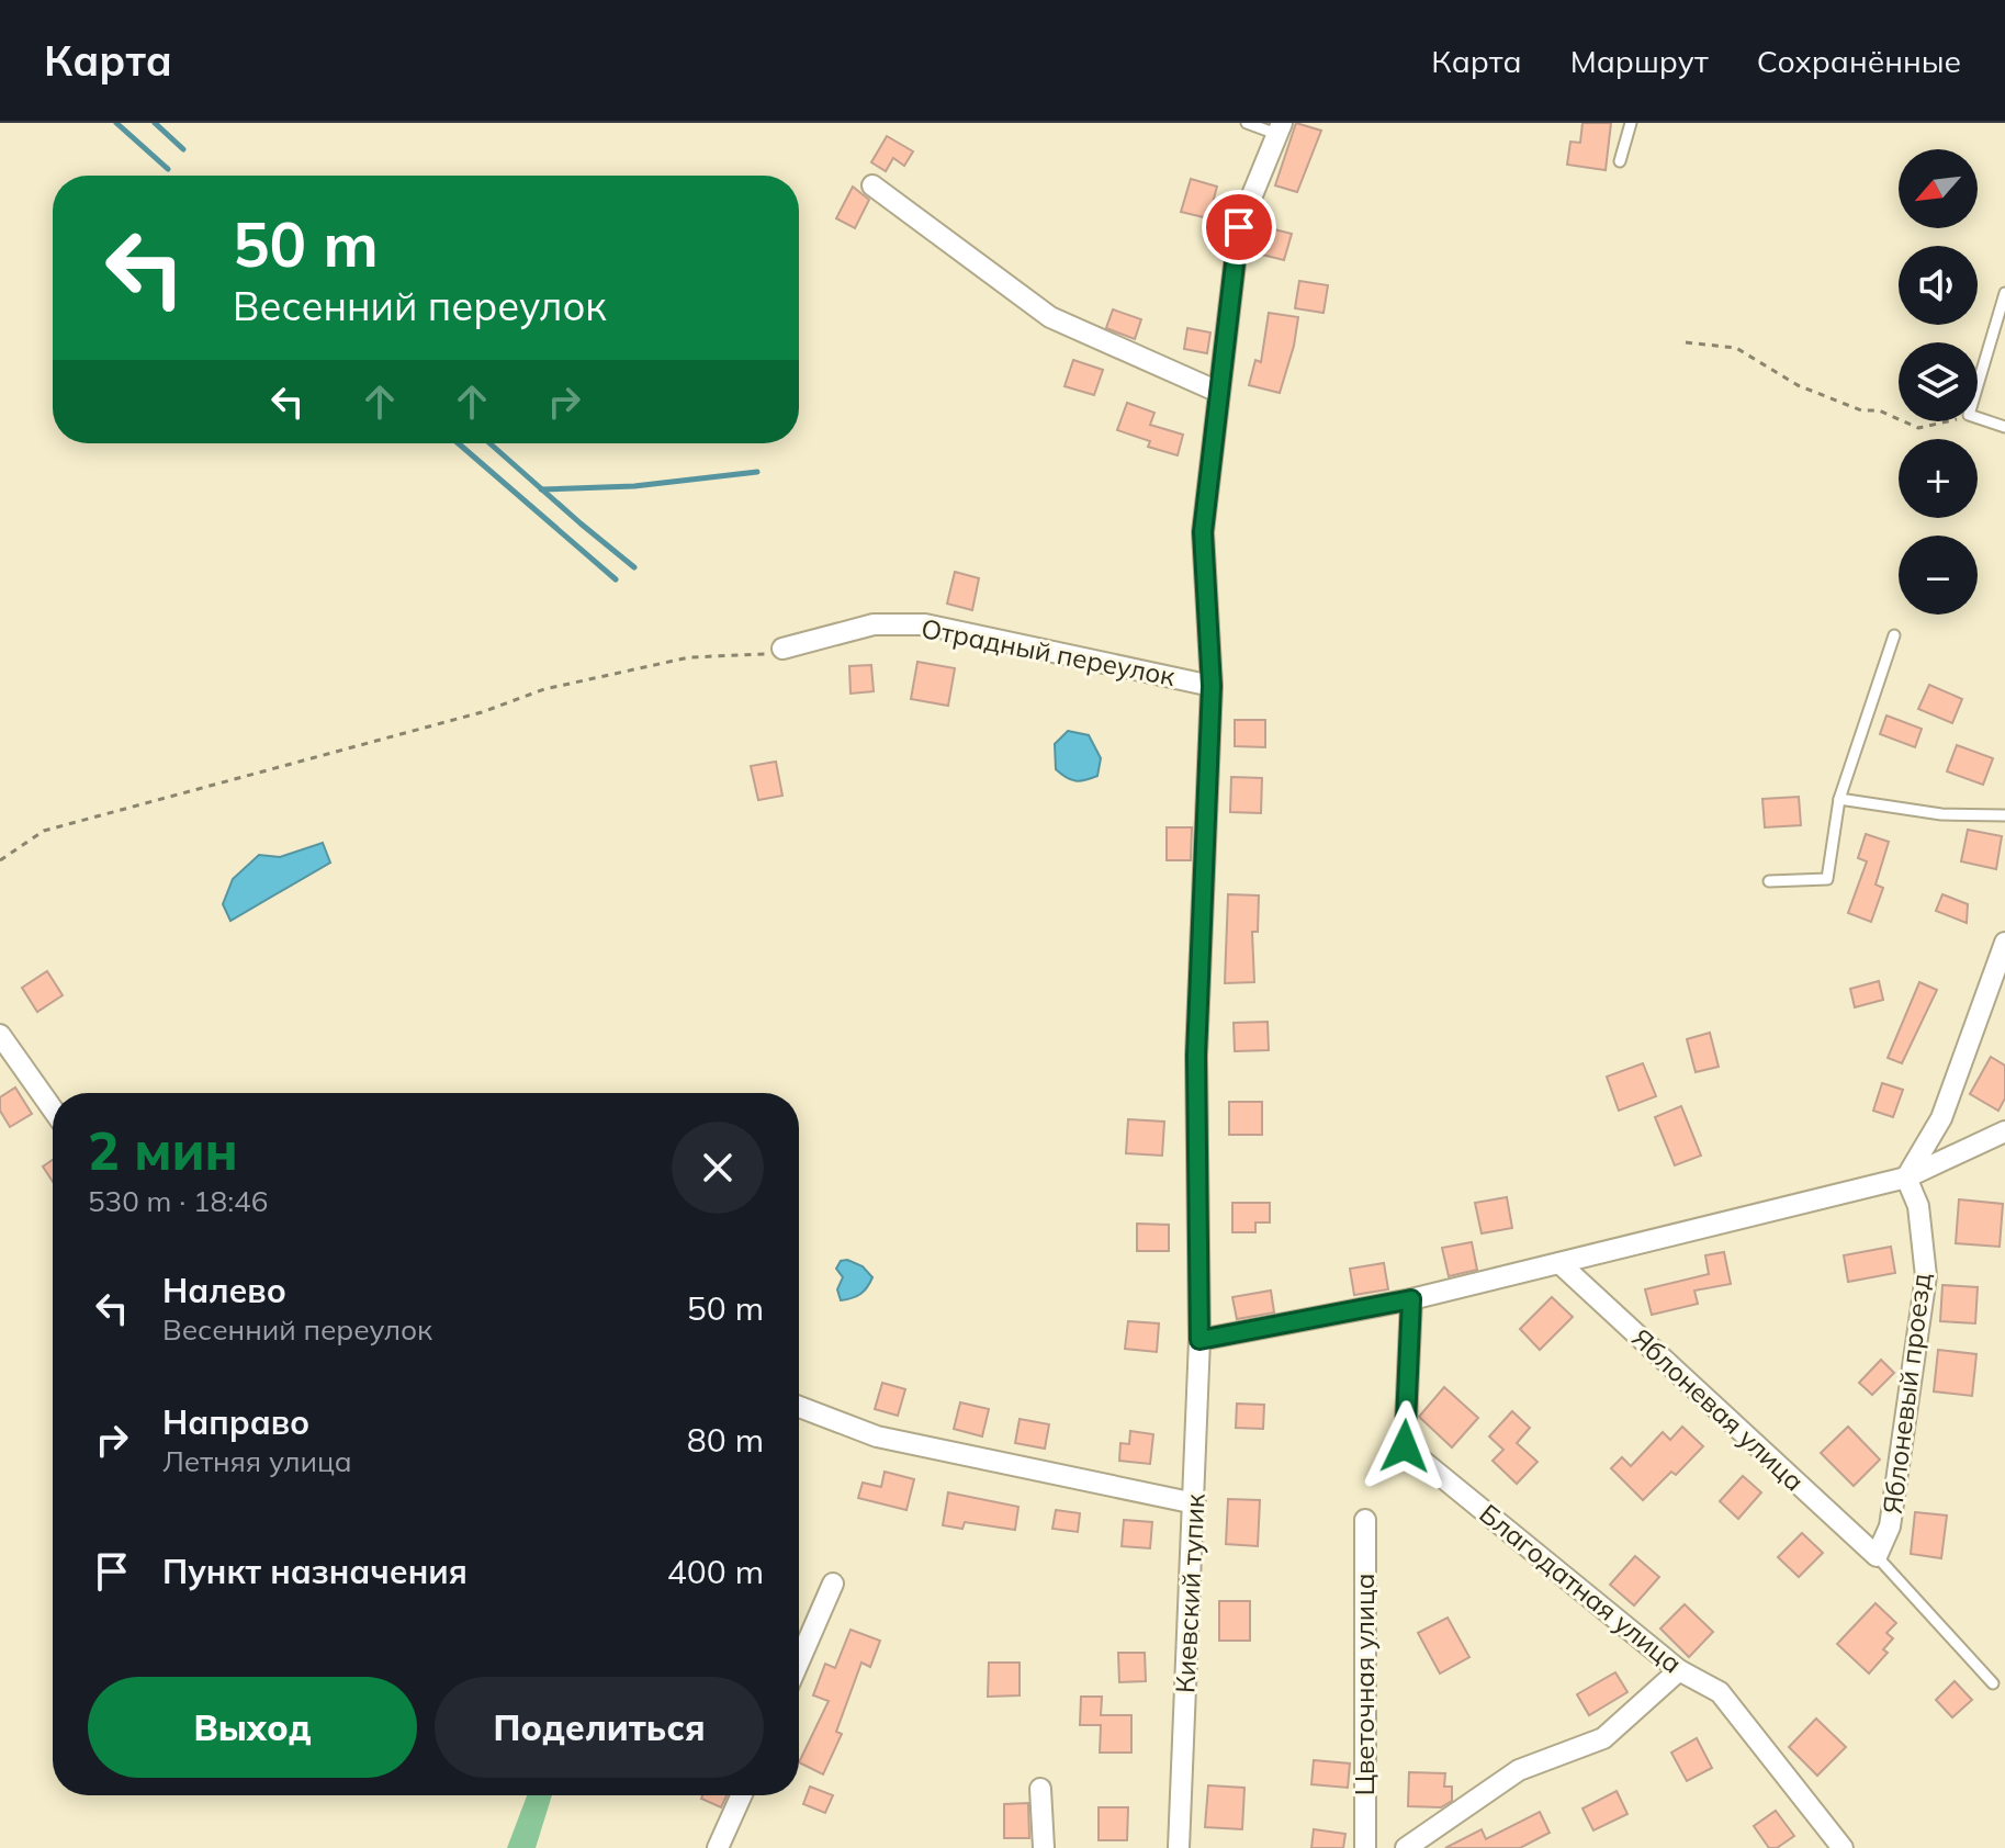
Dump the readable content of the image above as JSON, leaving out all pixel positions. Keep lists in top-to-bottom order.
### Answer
{
  "streets": {
    "street": [
      "Отрадный переулок",
      "Яблоневый проезд",
      "Яблоневая улица",
      "Благодатная улица",
      "Киевский тупик",
      "Цветочная улица"
    ]
  },
  "crossings": [
    ["Отрадный переулок", "Киевский тупик"],
    ["Яблоневый проезд", "Яблоневая улица"]
  ],
  "north": "bottom left",
  "page": {
    "header": "Карта",
    "nav": ["Карта", "Маршрут", "Сохранённые"],
    "map_buttons": ["+", "−"],
    "turn": ["50 m", "Весенний переулок"],
    "heading": ["2 мин", "530 m · 18:46"],
    "list": [
      {
        "name": "Налево",
        "note": "Весенний переулок",
        "value": "50 m"
      },
      {
        "name": "Направо",
        "note": "Летняя улица",
        "value": "80 m"
      },
      {
        "name": "Пункт назначения",
        "value": "400 m"
      }
    ],
    "buttons": ["Выход", "Поделиться"]
  }
}
